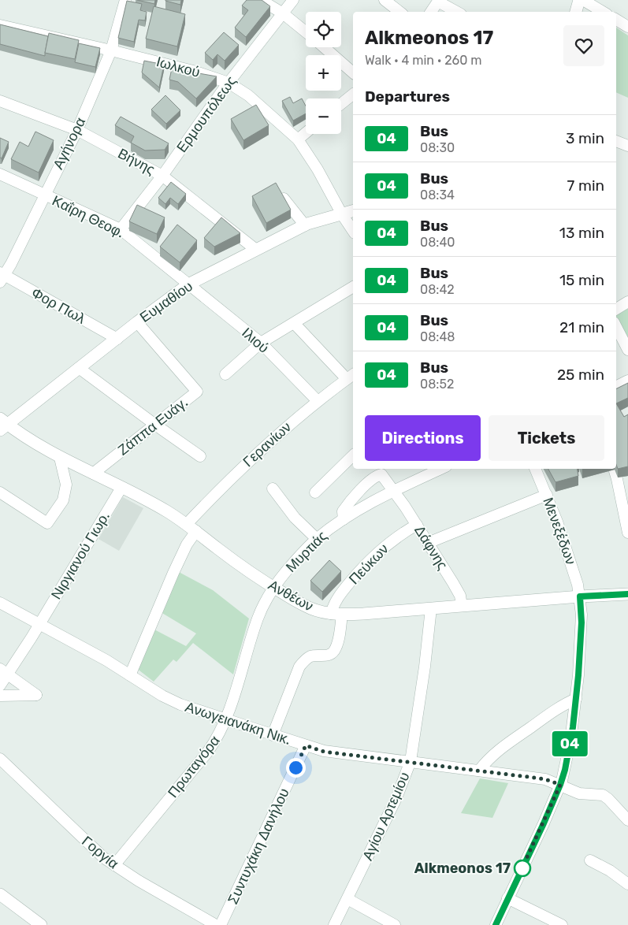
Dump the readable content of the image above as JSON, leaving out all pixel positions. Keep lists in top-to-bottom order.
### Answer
{
  "streets": {
    "street": [
      "Ιωλκού",
      "Ερμουπόλεως",
      "Αγήνορα",
      "Βήνης",
      "Καΐρη Θεοφ.",
      "Ευμαθίου",
      "Φορ Πωλ",
      "Ιλιού",
      "Ζάππα Ευάγ.",
      "Γερανίων",
      "Μενεξέδων",
      "Δάφνης",
      "Μυρτιάς",
      "Νιργιανού Γιωρ.",
      "Πεύκων",
      "Ανθέων",
      "Ανωγειανάκη Νικ.",
      "Πρωταγόρα",
      "Αγίου Αρτεμίου",
      "Συντυχάκη Δανήλου",
      "Γοργία"
    ]
  },
  "crossings": [
    ["Ιωλκού", "Ερμουπόλεως"],
    ["Ιωλκού", "Αγήνορα"],
    ["Ιωλκού", "Ευμαθίου"],
    ["Ερμουπόλεως", "Βήνης"],
    ["Ερμουπόλεως", "Καΐρη Θεοφ."],
    ["Αγήνορα", "Βήνης"],
    ["Αγήνορα", "Καΐρη Θεοφ."],
    ["Αγήνορα", "Φορ Πωλ"],
    ["Βήνης", "Ευμαθίου"],
    ["Καΐρη Θεοφ.", "Ευμαθίου"],
    ["Καΐρη Θεοφ.", "Ιλιού"],
    ["Ευμαθίου", "Φορ Πωλ"],
    ["Ευμαθίου", "Ιλιού"],
    ["Ευμαθίου", "Ζάππα Ευάγ."],
    ["Ευμαθίου", "Ανθέων"],
    ["Ιλιού", "Γερανίων"],
    ["Ζάππα Ευάγ.", "Ανθέων"],
    ["Γερανίων", "Ανθέων"],
    ["Γερανίων", "Ανωγειανάκη Νικ."],
    ["Μενεξέδων", "Ανθέων"],
    ["Μενεξέδων", "Ανωγειανάκη Νικ."],
    ["Δάφνης", "Μυρτιάς"],
    ["Δάφνης", "Πεύκων"],
    ["Δάφνης", "Ανθέων"],
    ["Μυρτιάς", "Ανθέων"],
    ["Μυρτιάς", "Πρωταγόρα"],
    ["Νιργιανού Γιωρ.", "Ανθέων"],
    ["Νιργιανού Γιωρ.", "Ανωγειανάκη Νικ."],
    ["Πεύκων", "Ανθέων"],
    ["Πεύκων", "Ανωγειανάκη Νικ."],
    ["Ανθέων", "Πρωταγόρα"],
    ["Ανθέων", "Αγίου Αρτεμίου"],
    ["Ανωγειανάκη Νικ.", "Πρωταγόρα"],
    ["Ανωγειανάκη Νικ.", "Αγίου Αρτεμίου"],
    ["Ανωγειανάκη Νικ.", "Συντυχάκη Δανήλου"],
    ["Πρωταγόρα", "Γοργία"]
  ],
  "places": ["Alkmeonos 17"],
  "lines": ["bus line 04"],
  "page": {
    "on_map": "04",
    "map_buttons": ["+", "−"],
    "heading": [
      ["Alkmeonos 17", "Walk · 4 min · 260 m"],
      "Departures"
    ],
    "list": [
      {
        "mark": "04",
        "name": "Bus",
        "note": "08:30",
        "value": "3 min"
      },
      {
        "mark": "04",
        "name": "Bus",
        "note": "08:34",
        "value": "7 min"
      },
      {
        "mark": "04",
        "name": "Bus",
        "note": "08:40",
        "value": "13 min"
      },
      {
        "mark": "04",
        "name": "Bus",
        "note": "08:42",
        "value": "15 min"
      },
      {
        "mark": "04",
        "name": "Bus",
        "note": "08:48",
        "value": "21 min"
      },
      {
        "mark": "04",
        "name": "Bus",
        "note": "08:52",
        "value": "25 min"
      }
    ],
    "buttons": ["Directions", "Tickets"]
  }
}
